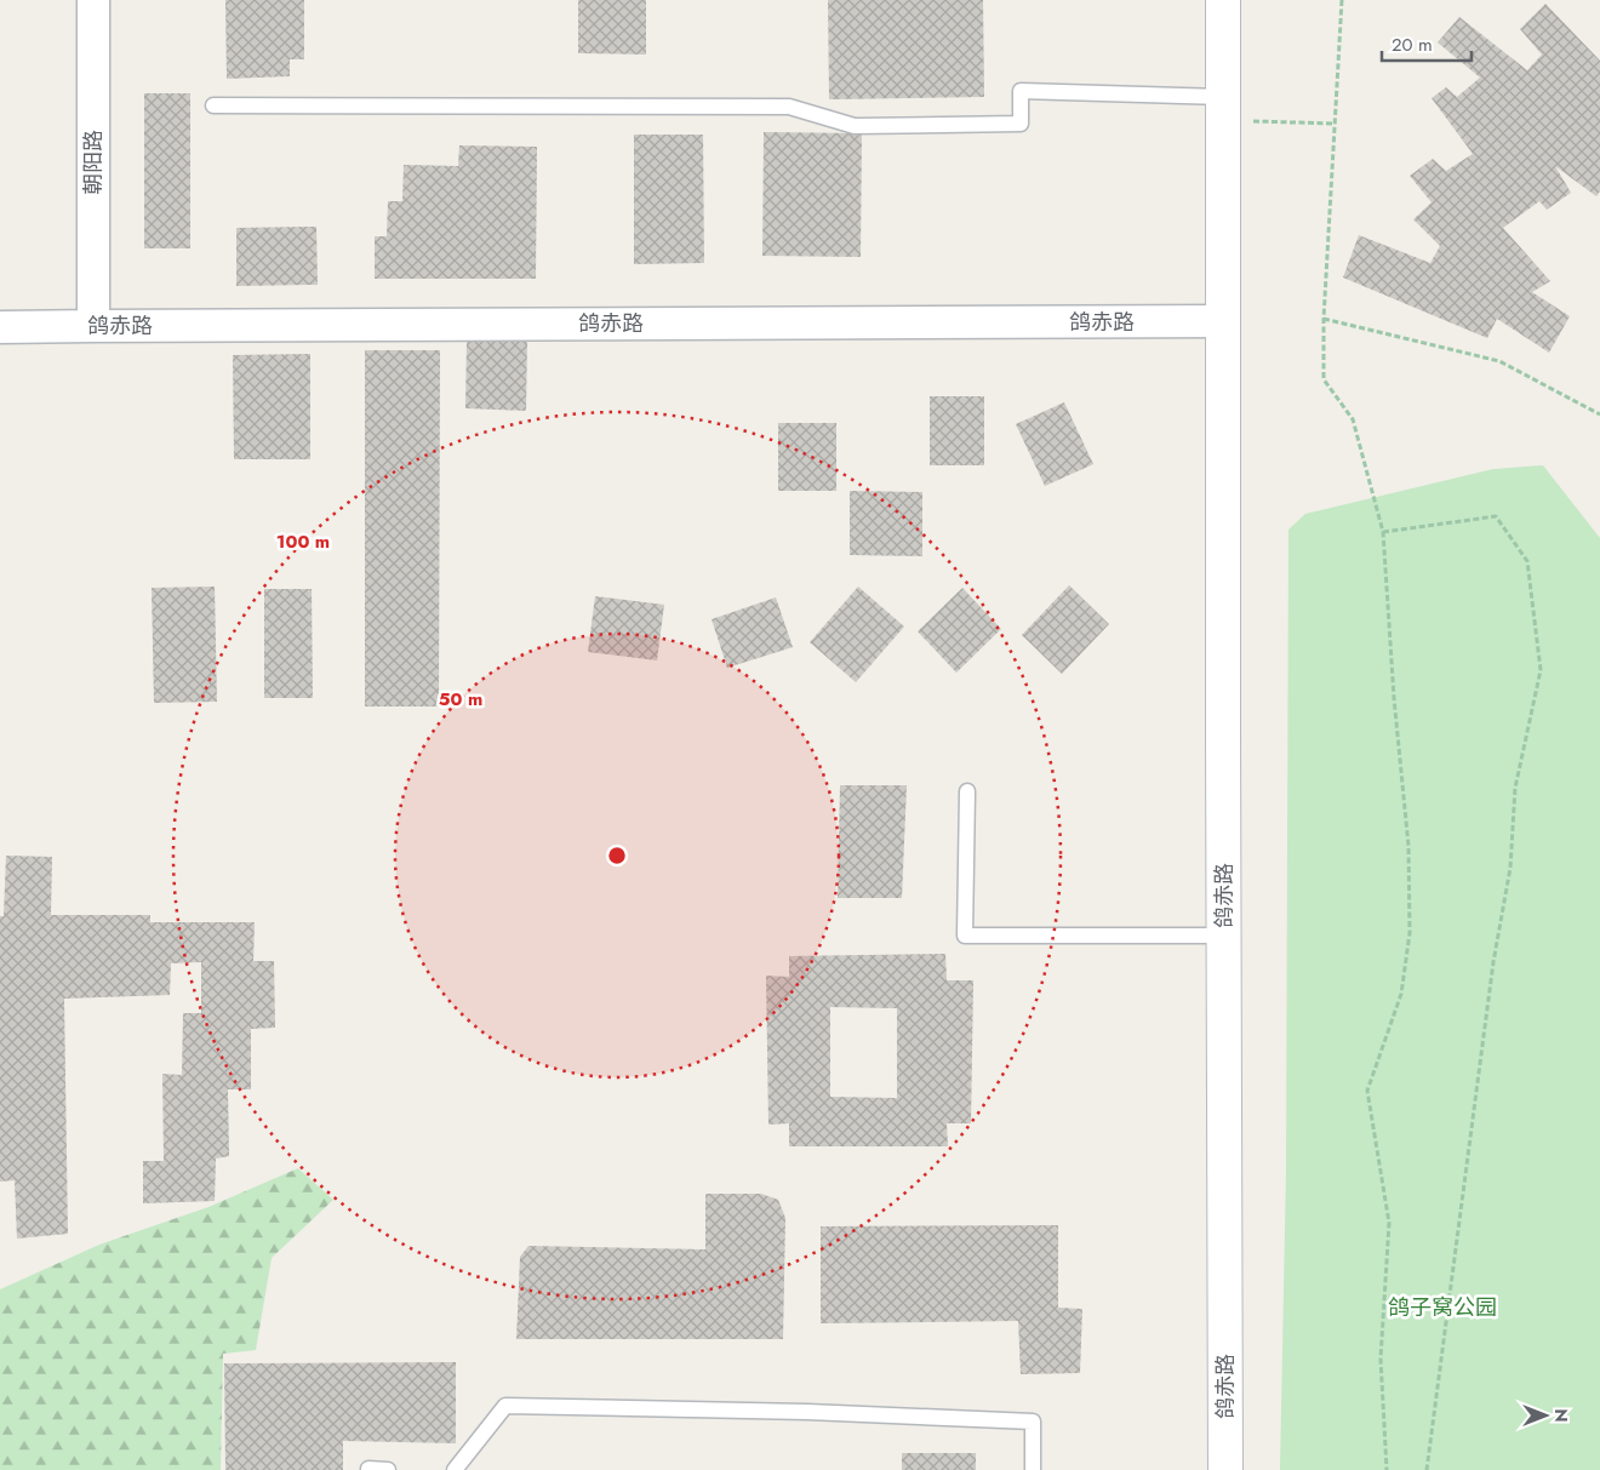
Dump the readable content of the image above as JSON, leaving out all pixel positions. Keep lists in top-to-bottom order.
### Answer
{
  "streets": {
    "main road": ["鸽赤路"],
    "street": ["朝阳路"]
  },
  "crossings": [
    ["朝阳路", "鸽赤路"]
  ],
  "parks": ["鸽子窝公园"],
  "scale_bar": "20 m",
  "north": "right",
  "rings": ["100 m", "50 m"]
}
